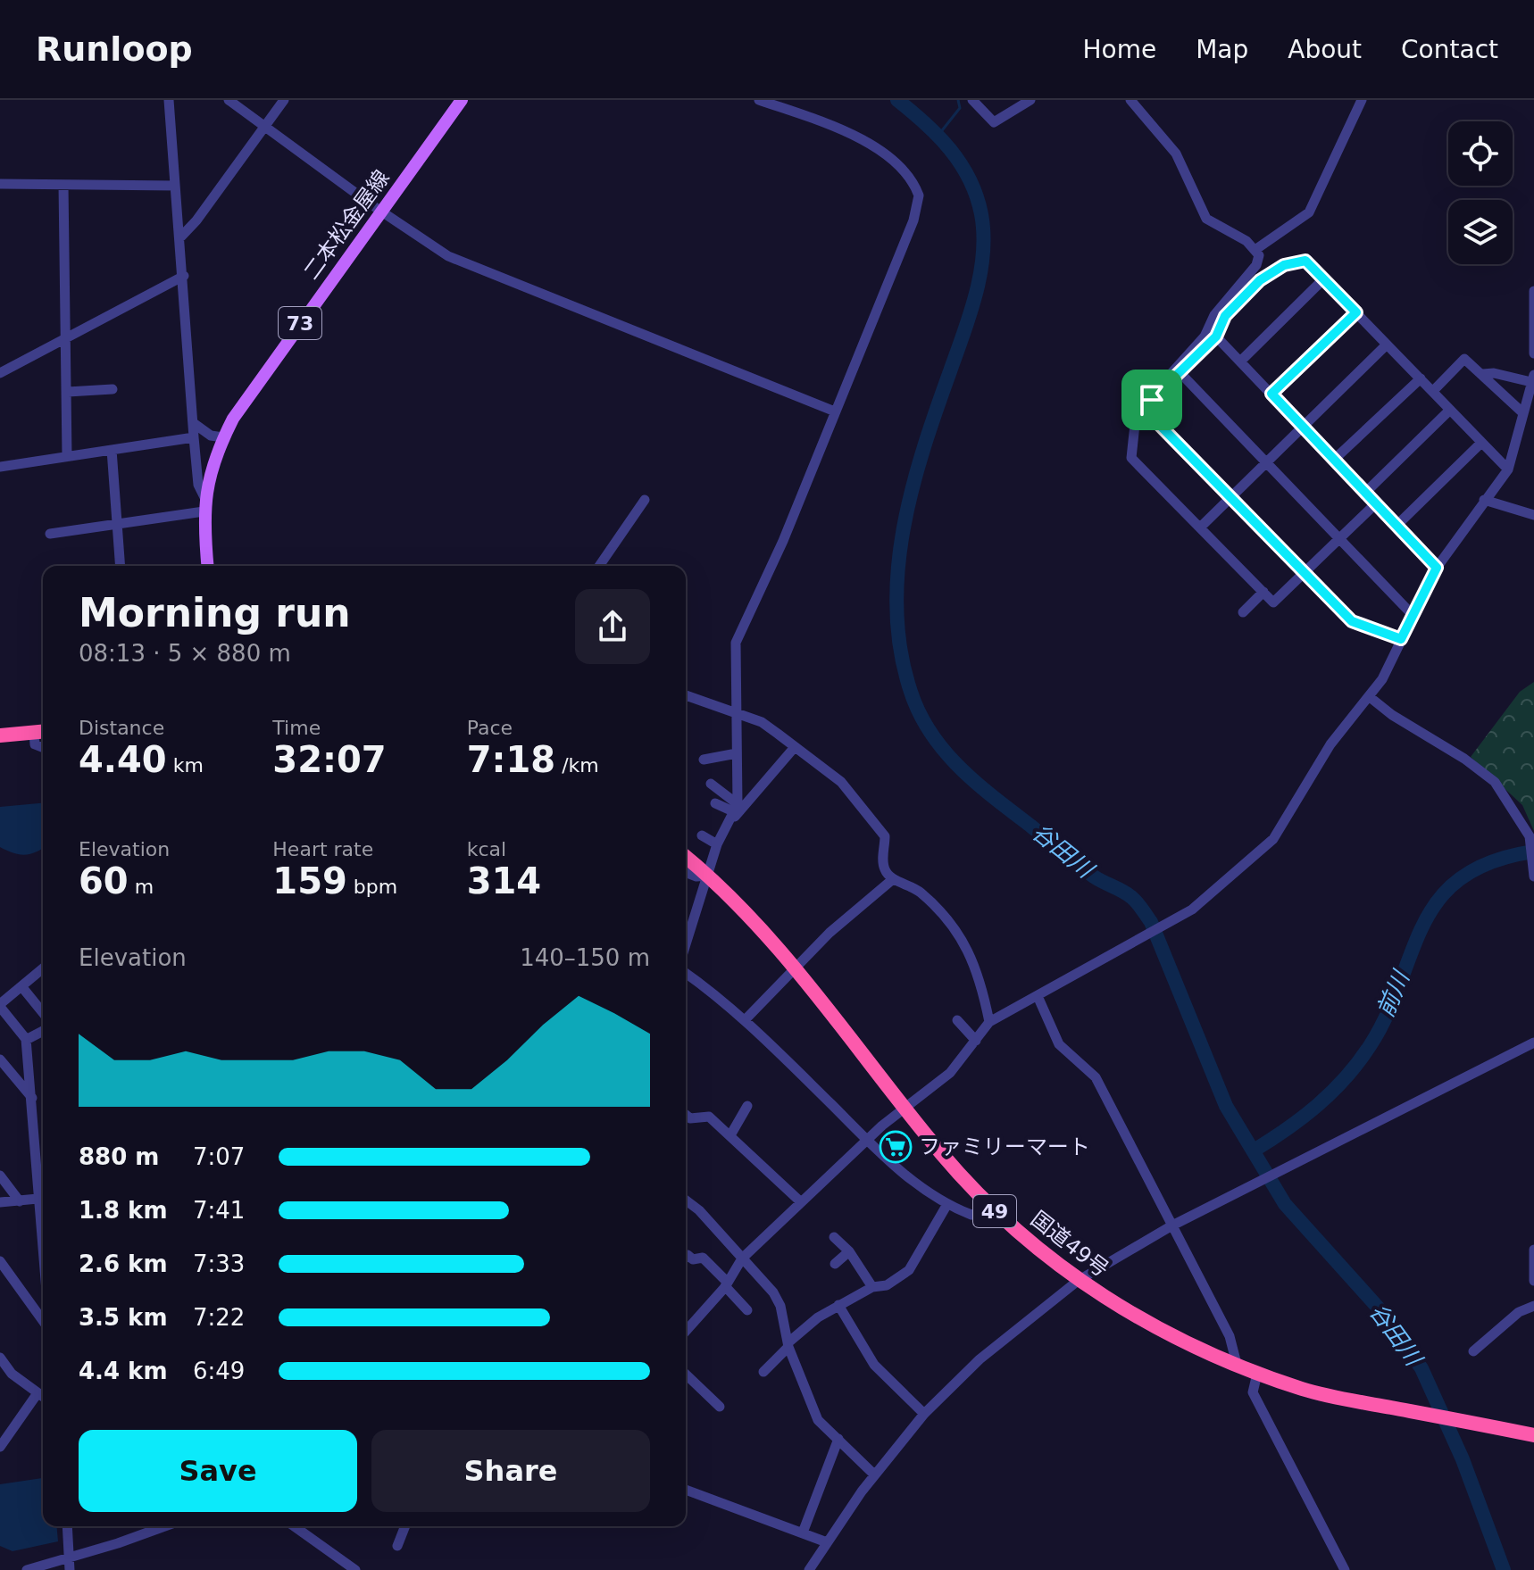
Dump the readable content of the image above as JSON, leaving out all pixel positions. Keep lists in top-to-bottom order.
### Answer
{
  "streets": {
    "highway": ["49", "国道49号"],
    "main road": ["二本松金屋線", "73"]
  },
  "water": ["谷田川", "前川"],
  "places": {
    "supermarket": ["ファミリーマート"]
  },
  "page": {
    "header": "Runloop",
    "nav": [
      "Home",
      "Map",
      "About",
      "Contact"
    ],
    "heading": ["Morning run", "08:13 · 5 × 880 m"],
    "stats": [
      ["Distance", "4.40 km"],
      ["Time", "32:07"],
      ["Pace", "7:18 /km"],
      ["Elevation", "60 m"],
      ["Heart rate", "159 bpm"],
      ["kcal", "314"]
    ],
    "chart": ["Elevation", "140–150 m"],
    "list": [
      {
        "name": "880 m",
        "note": "7:07"
      },
      {
        "name": "1.8 km",
        "note": "7:41"
      },
      {
        "name": "2.6 km",
        "note": "7:33"
      },
      {
        "name": "3.5 km",
        "note": "7:22"
      },
      {
        "name": "4.4 km",
        "note": "6:49"
      }
    ],
    "buttons": ["Save", "Share"]
  }
}
